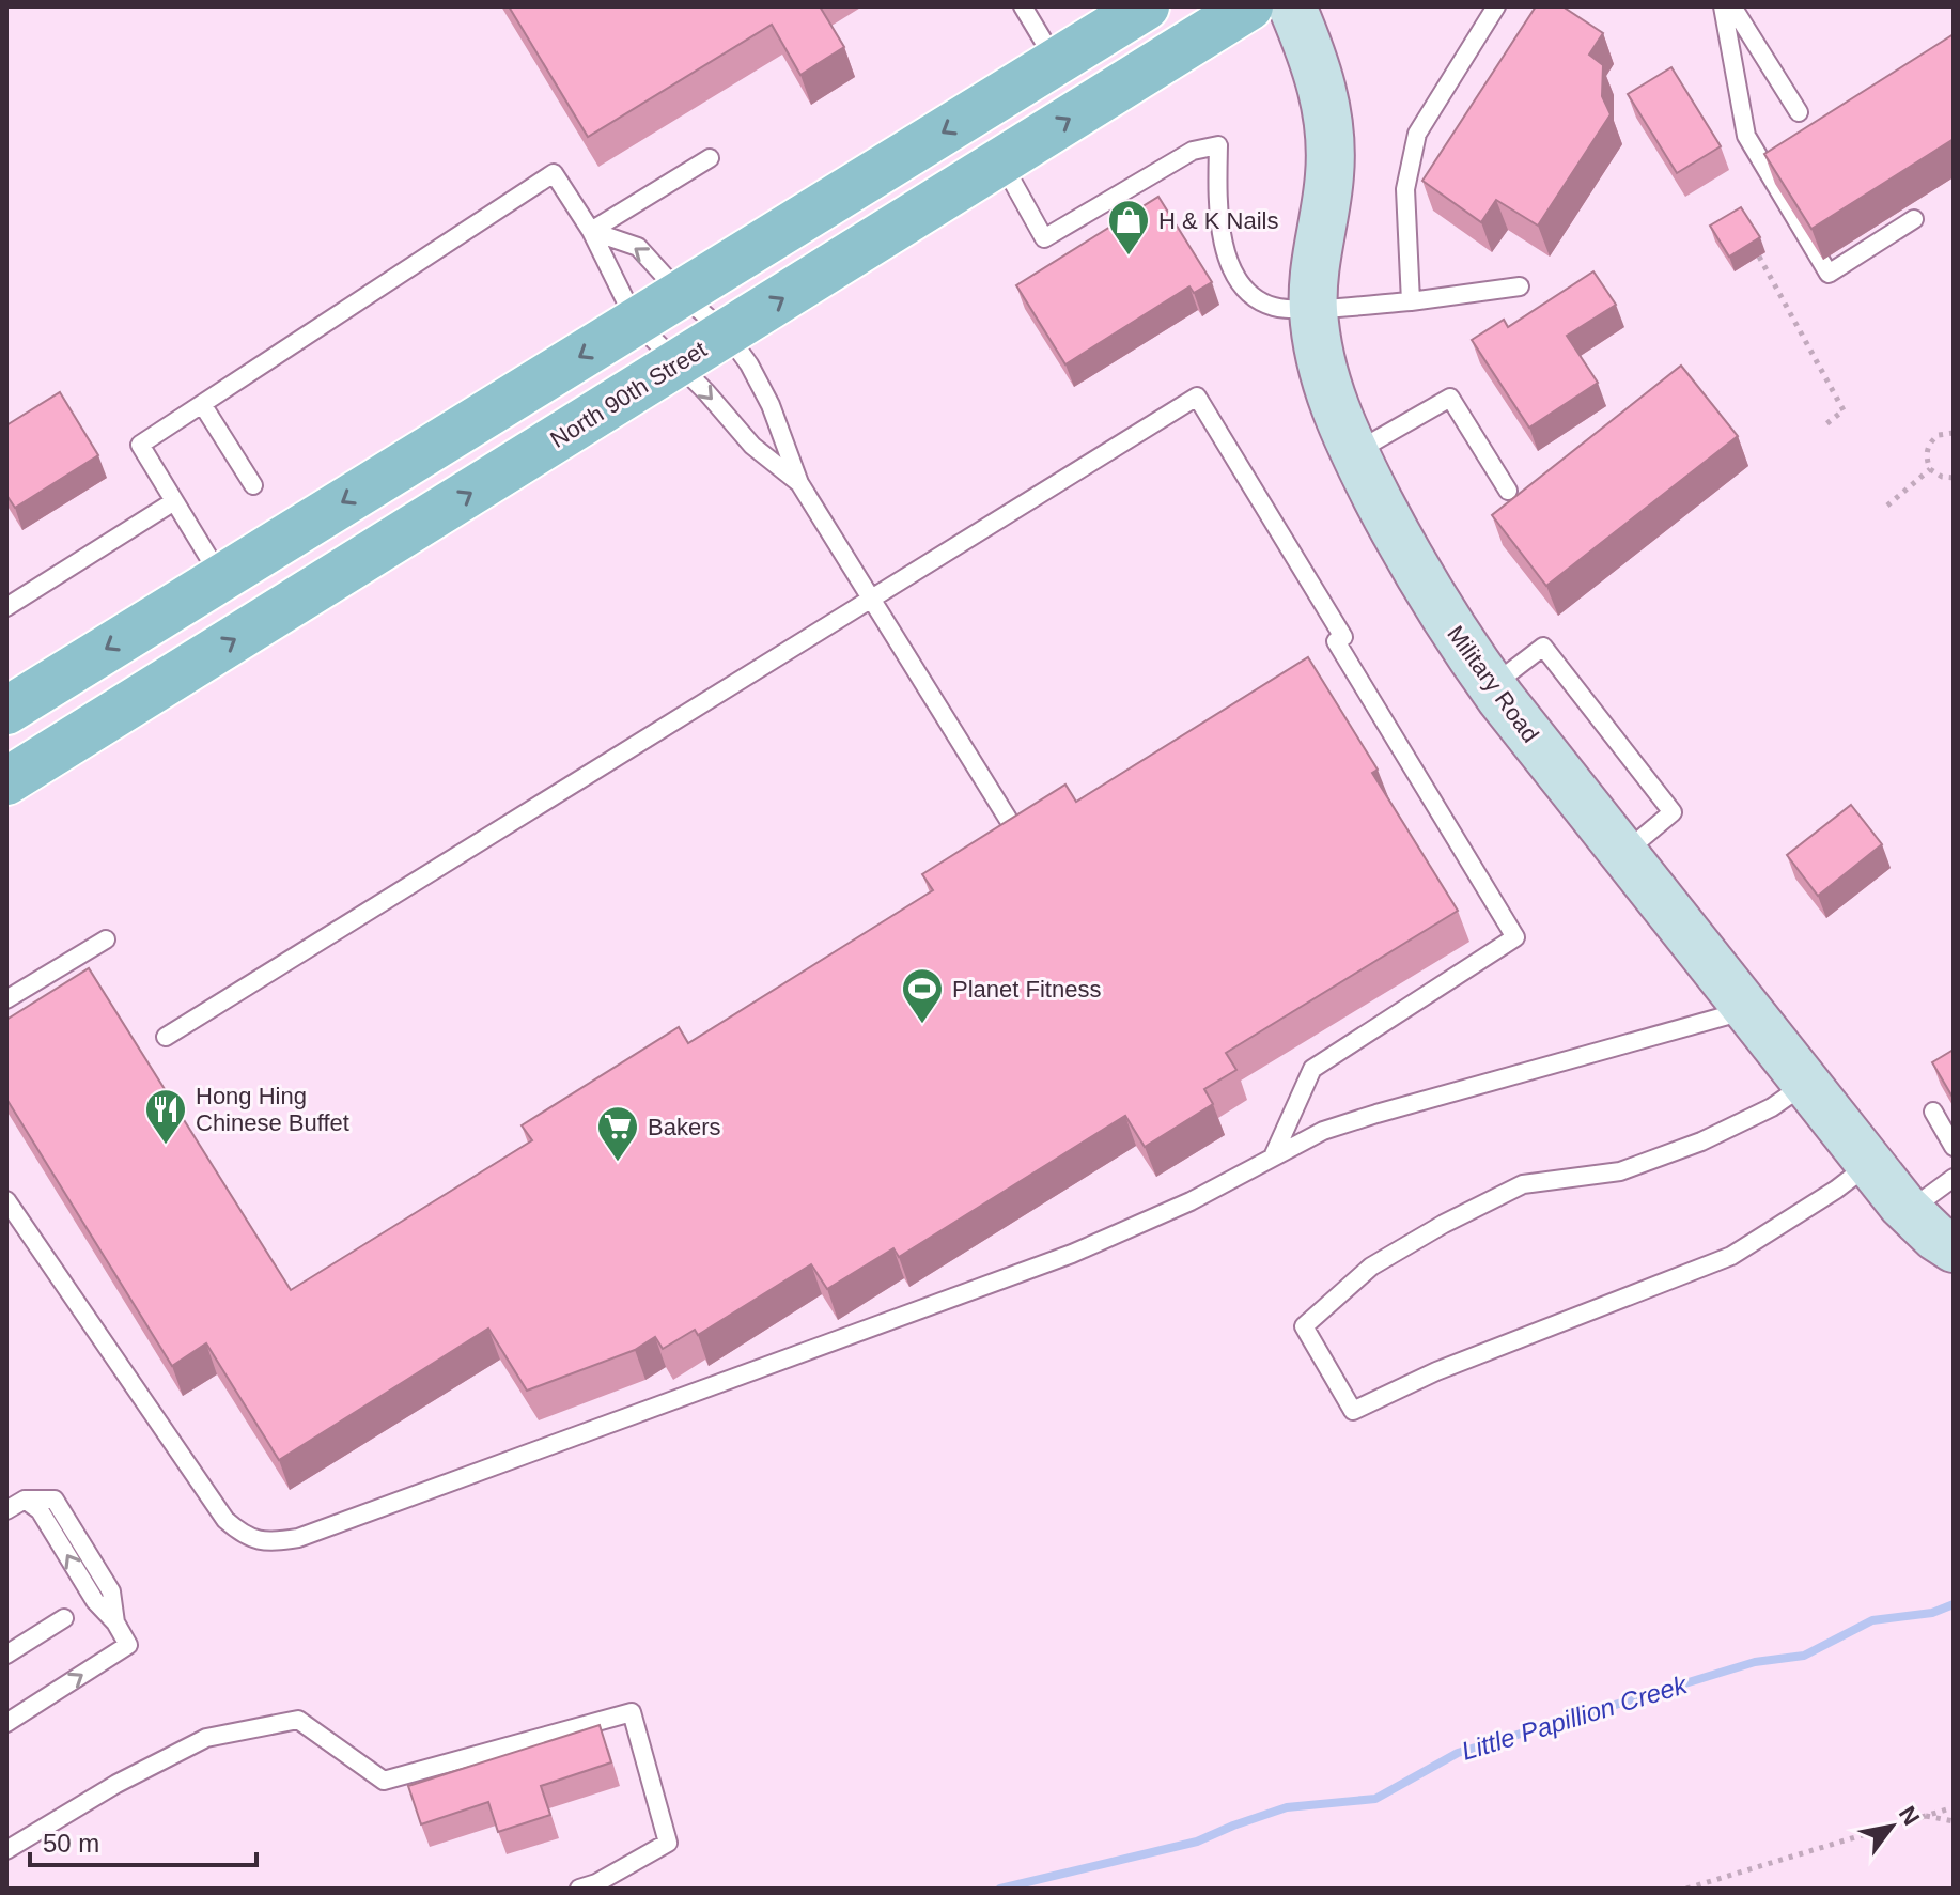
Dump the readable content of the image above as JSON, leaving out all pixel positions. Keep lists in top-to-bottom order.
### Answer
{
  "streets": {
    "main road": ["North 90th Street", "Military Road"]
  },
  "water": ["Little Papillion Creek"],
  "places": {
    "shop": ["H & K Nails"],
    "sports": ["Planet Fitness"],
    "restaurant": ["Hong Hing Chinese Buffet"],
    "supermarket": ["Bakers"]
  },
  "scale_bar": "50 m",
  "north": "top right"
}
